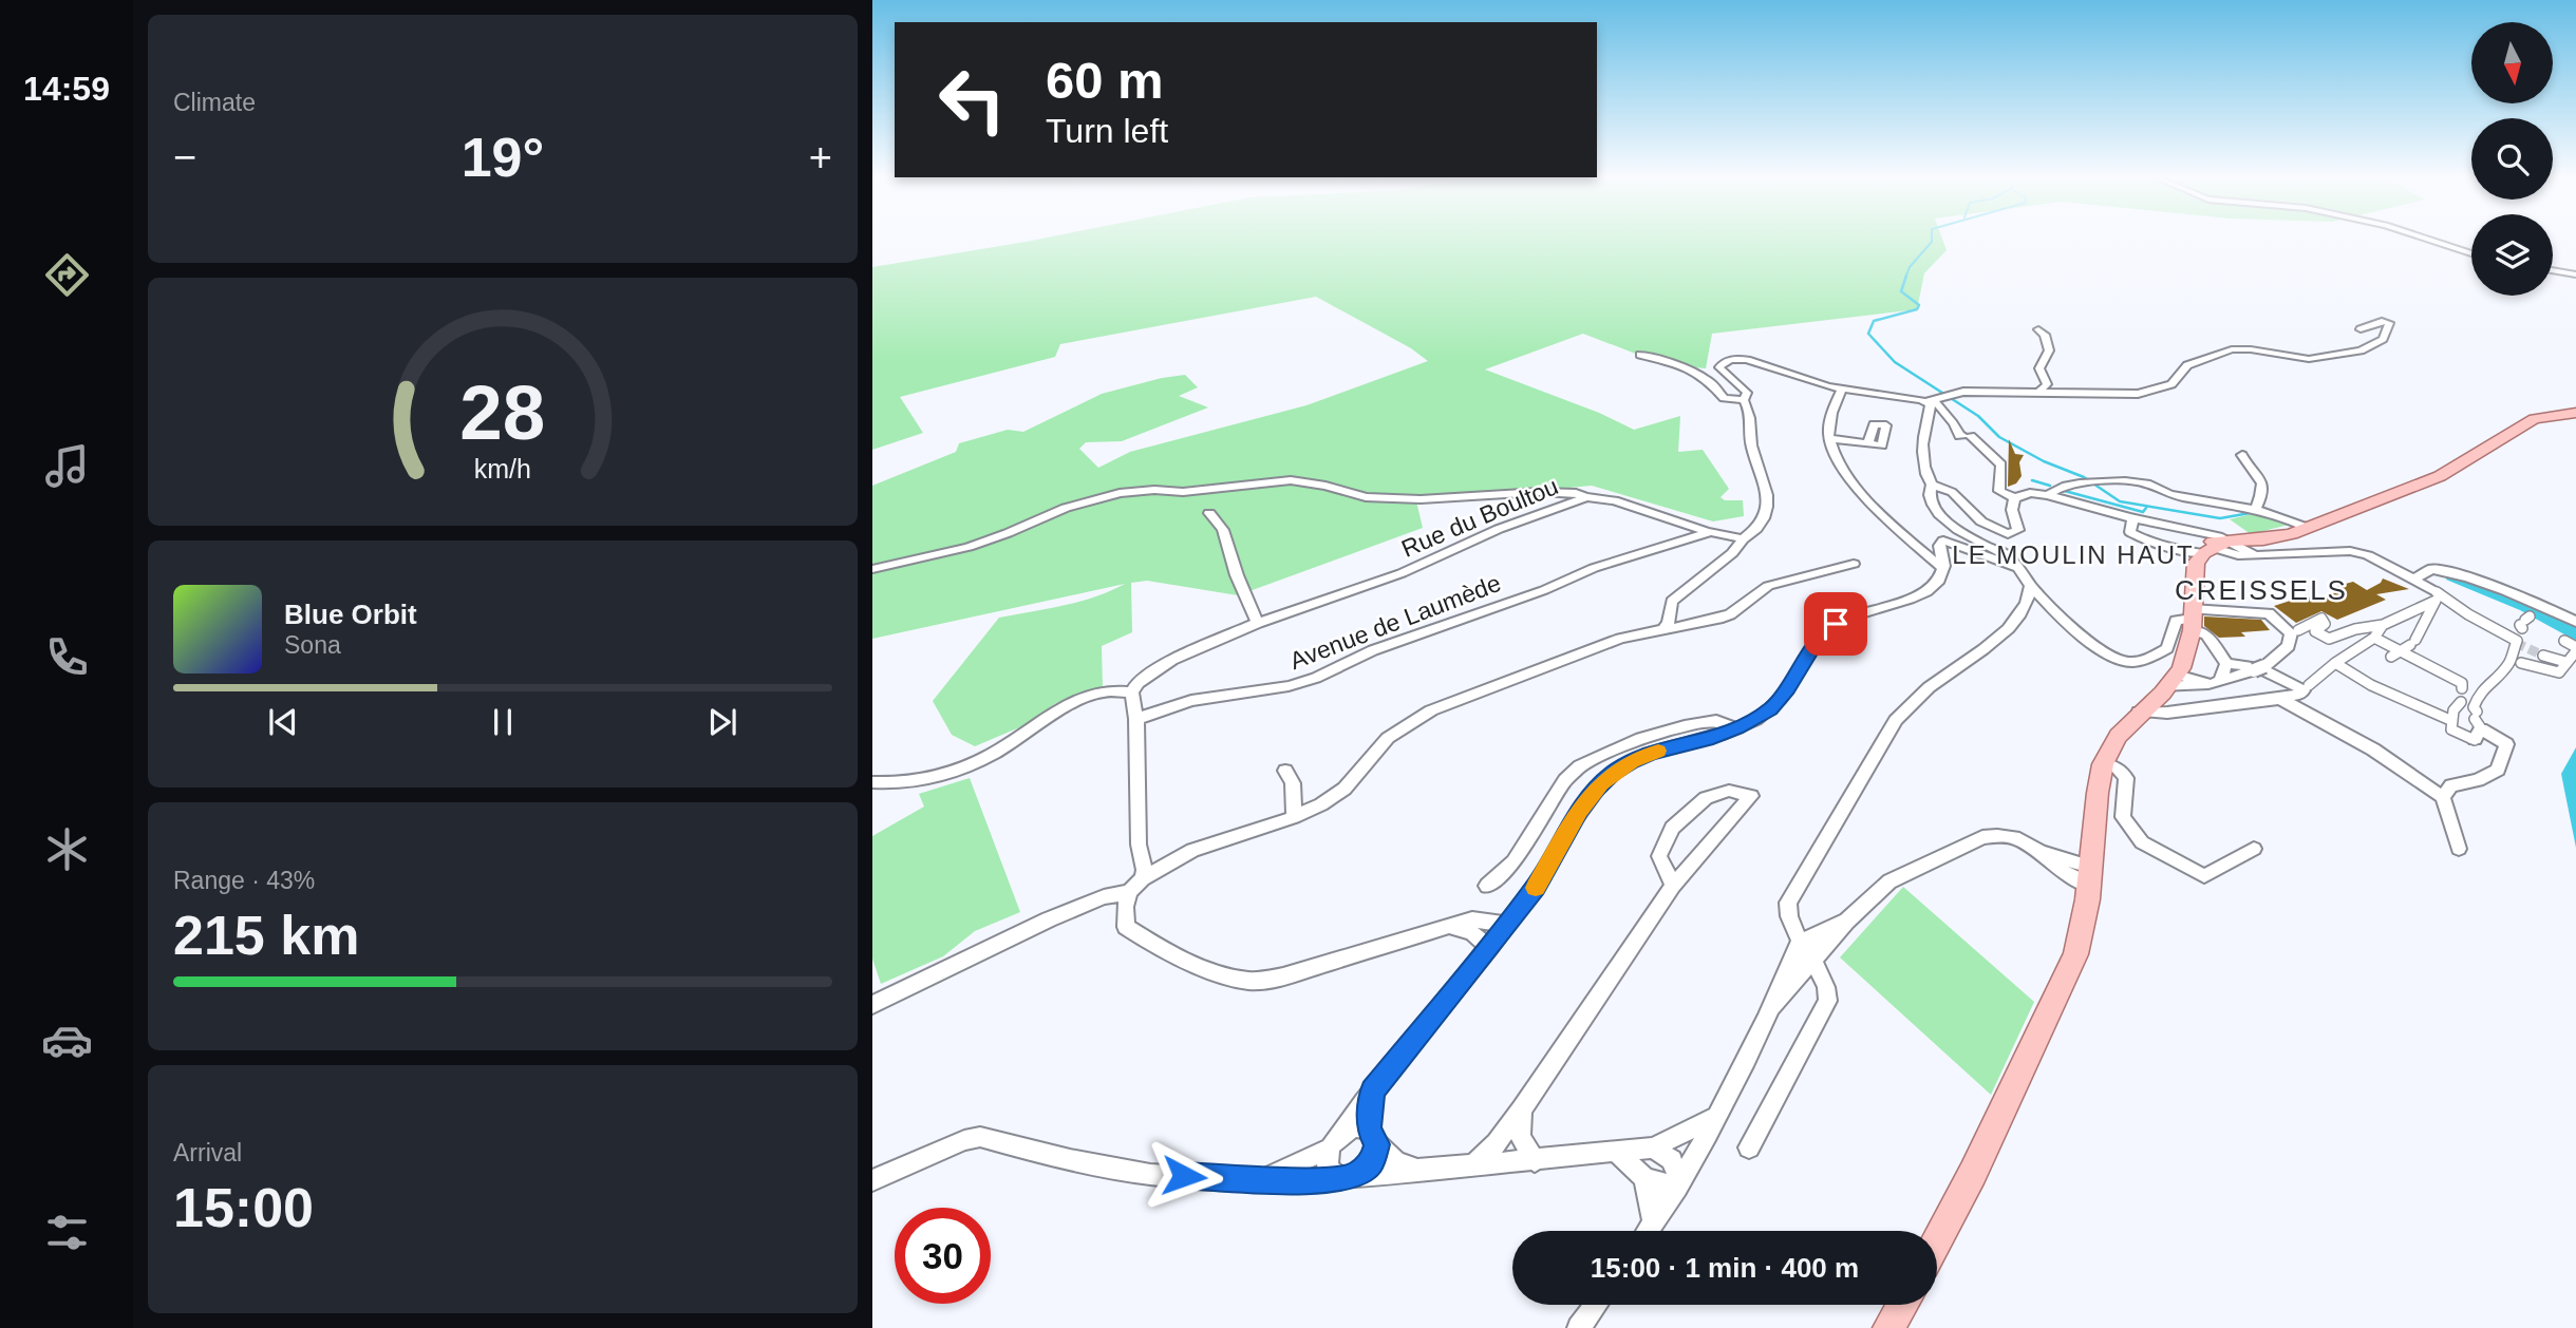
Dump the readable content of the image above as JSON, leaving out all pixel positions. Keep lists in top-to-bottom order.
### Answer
{
  "streets": {
    "street": ["Rue du Boultou", "Avenue de Laumède"]
  },
  "crossings": [
    ["Rue du Boultou", "Avenue de Laumède"]
  ],
  "districts": ["LE MOULIN HAUT", "CREISSELS"],
  "north": "bottom",
  "page": {
    "tabs": "14:59",
    "tile": [
      "Climate",
      ["Range · 43%", "215 km"],
      ["Arrival", "15:00"]
    ],
    "turn": ["60 m", "Turn left"],
    "heat": ["−", "19°", "+"],
    "song": ["Blue Orbit", "Sona"],
    "limit": "30",
    "trip": "15:00 · 1 min · 400 m",
    "gauge": ["28", "km/h"]
  }
}
